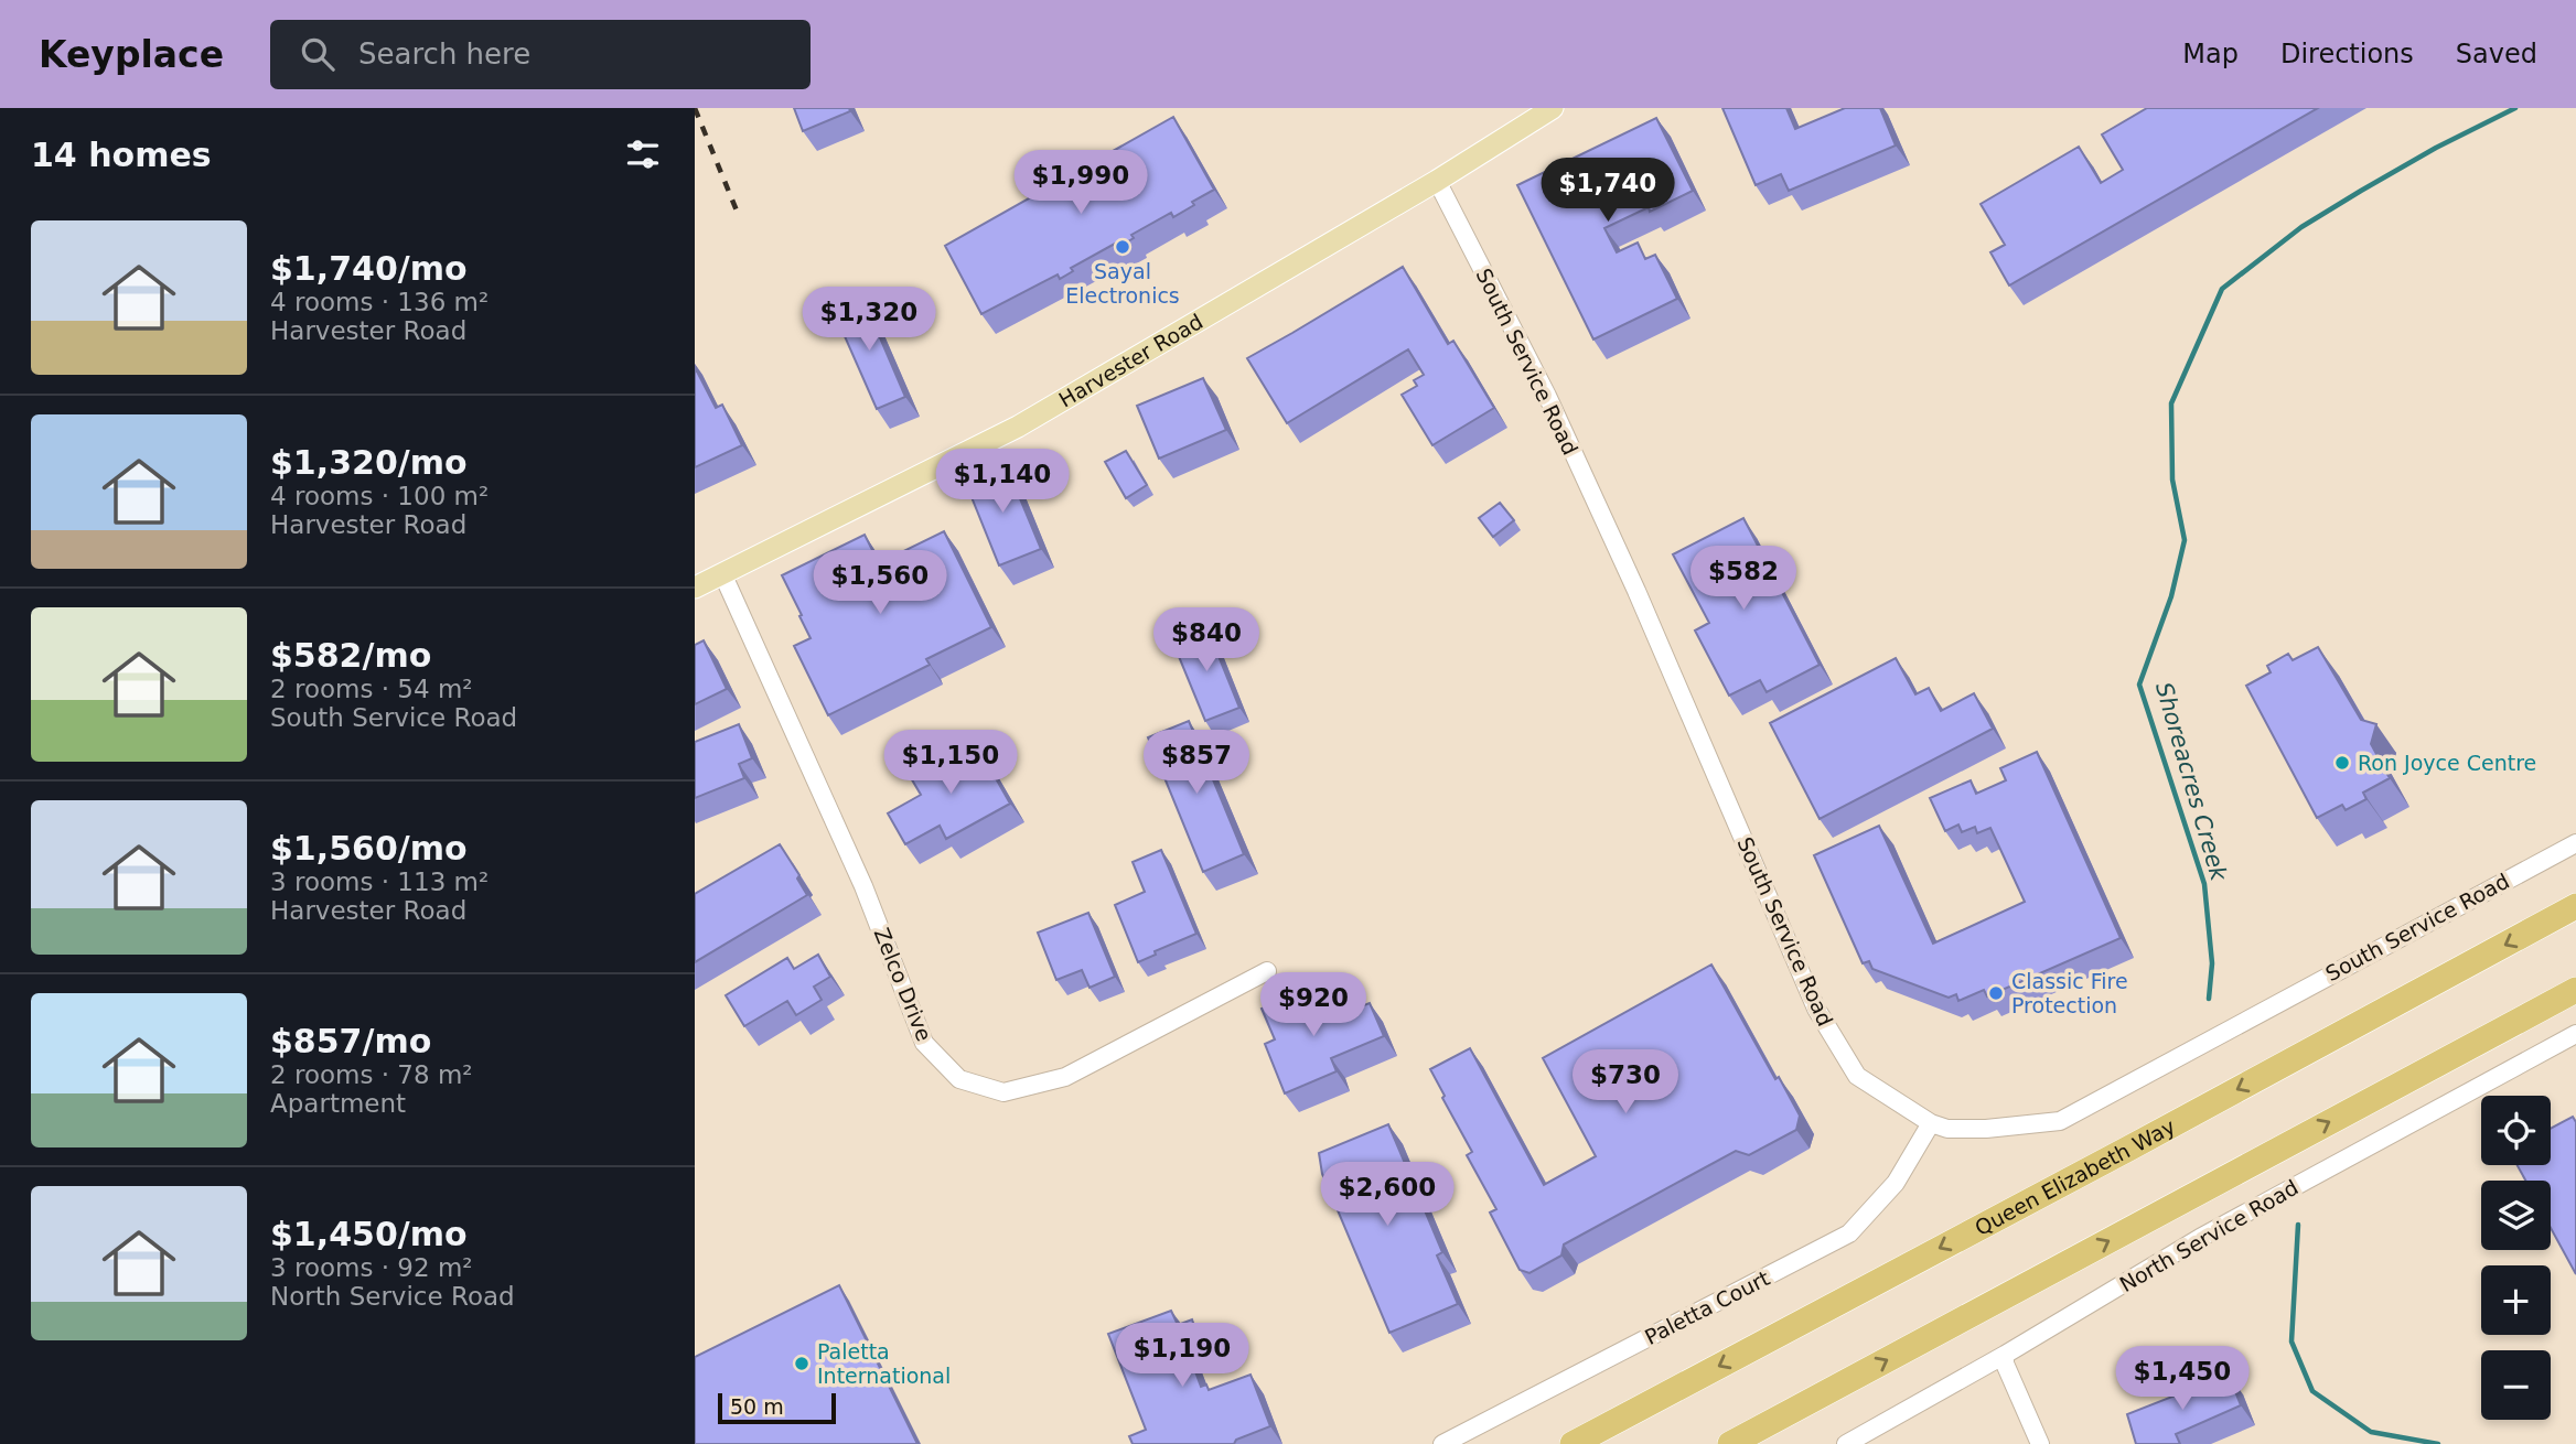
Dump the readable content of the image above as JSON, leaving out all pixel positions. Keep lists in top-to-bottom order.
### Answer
{
  "streets": {
    "highway": ["Queen Elizabeth Way"],
    "main road": ["Harvester Road"],
    "street": [
      "South Service Road",
      "Zelco Drive",
      "North Service Road",
      "Paletta Court"
    ]
  },
  "crossings": [
    ["Harvester Road", "South Service Road"],
    ["Harvester Road", "Zelco Drive"],
    ["South Service Road", "Paletta Court"]
  ],
  "water": ["Shoreacres Creek"],
  "places": [
    "Sayal Electronics",
    "Ron Joyce Centre",
    "Classic Fire Protection",
    "Paletta International"
  ],
  "scale_bar": "50 m",
  "page": {
    "header": "Keyplace",
    "search": "Search here",
    "nav": ["Map", "Directions", "Saved"],
    "heading": "14 homes",
    "price": [
      "$1,990",
      "$1,740",
      "$1,320",
      "$1,140",
      "$582",
      "$1,560",
      "$840",
      "$1,150",
      "$857",
      "$920",
      "$730",
      "$2,600",
      "$1,190",
      "$1,450"
    ],
    "list": [
      {
        "name": "$1,740/mo",
        "note": "4 rooms · 136 m² · Harvester Road"
      },
      {
        "name": "$1,320/mo",
        "note": "4 rooms · 100 m² · Harvester Road"
      },
      {
        "name": "$582/mo",
        "note": "2 rooms · 54 m² · South Service Road"
      },
      {
        "name": "$1,560/mo",
        "note": "3 rooms · 113 m² · Harvester Road"
      },
      {
        "name": "$857/mo",
        "note": "2 rooms · 78 m² · Apartment"
      },
      {
        "name": "$1,450/mo",
        "note": "3 rooms · 92 m² · North Service Road"
      }
    ],
    "map_buttons": ["+", "−"],
    "scale": "50 m"
  }
}
